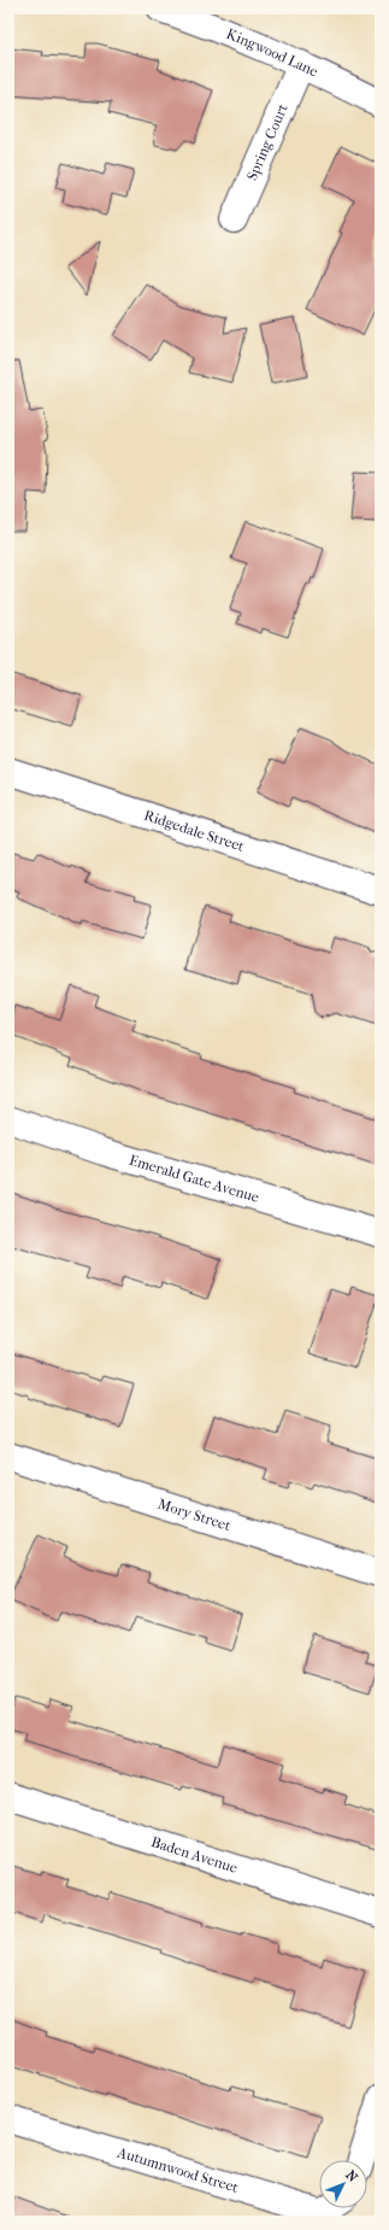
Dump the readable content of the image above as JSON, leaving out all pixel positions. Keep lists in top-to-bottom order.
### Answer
{
  "streets": {
    "street": [
      "Kingwood Lane",
      "Spring Court",
      "Ridgedale Street",
      "Emerald Gate Avenue",
      "Mory Street",
      "Baden Avenue",
      "Autumnwood Street"
    ]
  },
  "crossings": [
    ["Kingwood Lane", "Spring Court"]
  ],
  "north": "top right"
}
